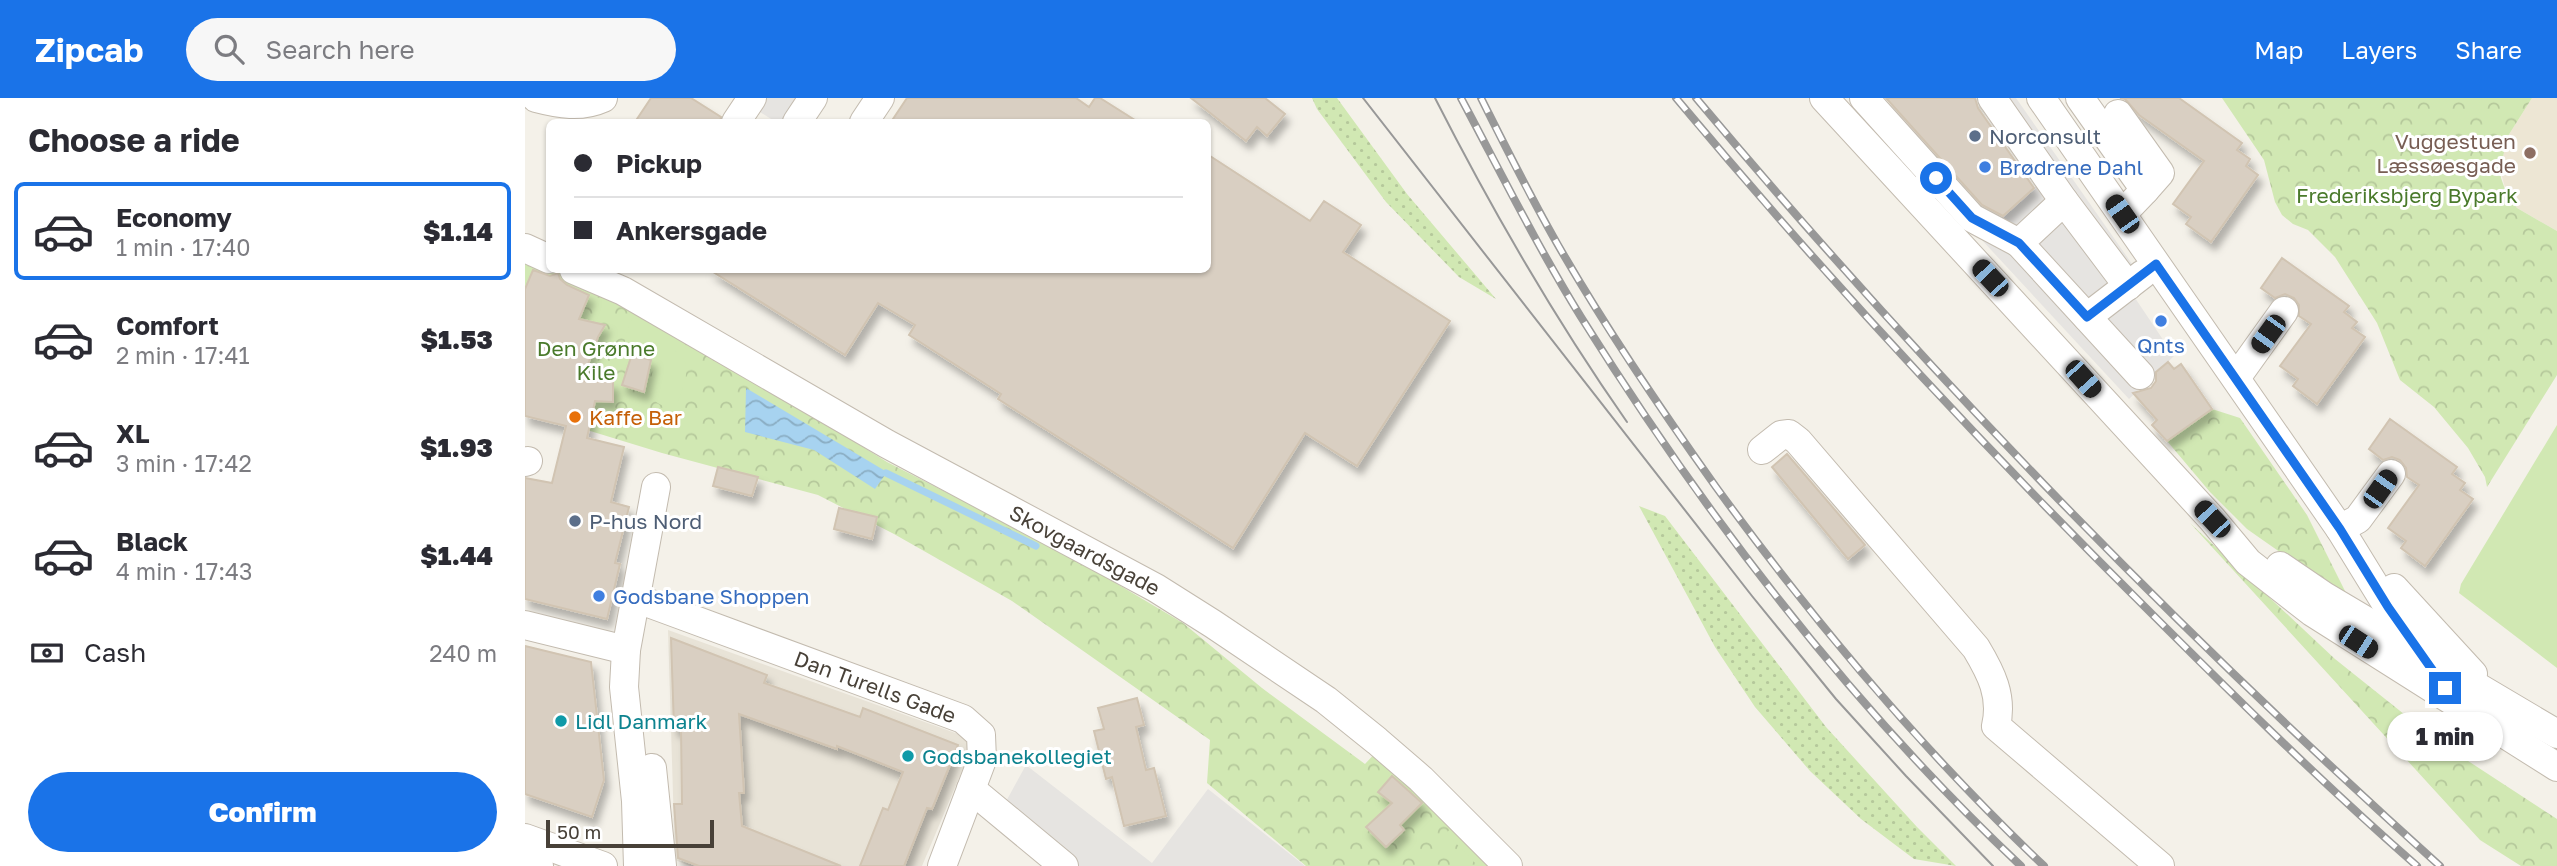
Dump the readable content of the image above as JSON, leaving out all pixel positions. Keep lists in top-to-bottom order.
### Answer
{
  "streets": {
    "street": ["Skovgaardsgade", "Dan Turells Gade"]
  },
  "parks": ["Frederiksbjerg Bypark", "Den Grønne Kile"],
  "places": [
    "Norconsult",
    "Vuggestuen Læssøesgade",
    "Brødrene Dahl",
    "Qnts",
    "Kaffe Bar",
    "P-hus Nord",
    "Godsbane Shoppen",
    "Lidl Danmark",
    "Godsbanekollegiet"
  ],
  "scale_bar": "50 m",
  "page": {
    "header": "Zipcab",
    "search": "Search here",
    "nav": ["Map", "Layers", "Share"],
    "heading": "Choose a ride",
    "banner": ["Pickup", "Ankersgade"],
    "list": [
      {
        "name": "Economy",
        "note": "1 min · 17:40",
        "value": "$1.14"
      },
      {
        "name": "Comfort",
        "note": "2 min · 17:41",
        "value": "$1.53"
      },
      {
        "name": "XL",
        "note": "3 min · 17:42",
        "value": "$1.93"
      },
      {
        "name": "Black",
        "note": "4 min · 17:43",
        "value": "$1.44"
      }
    ],
    "pay": ["Cash", "240 m"],
    "bubble": "1 min",
    "buttons": "Confirm",
    "scale": "50 m"
  }
}
